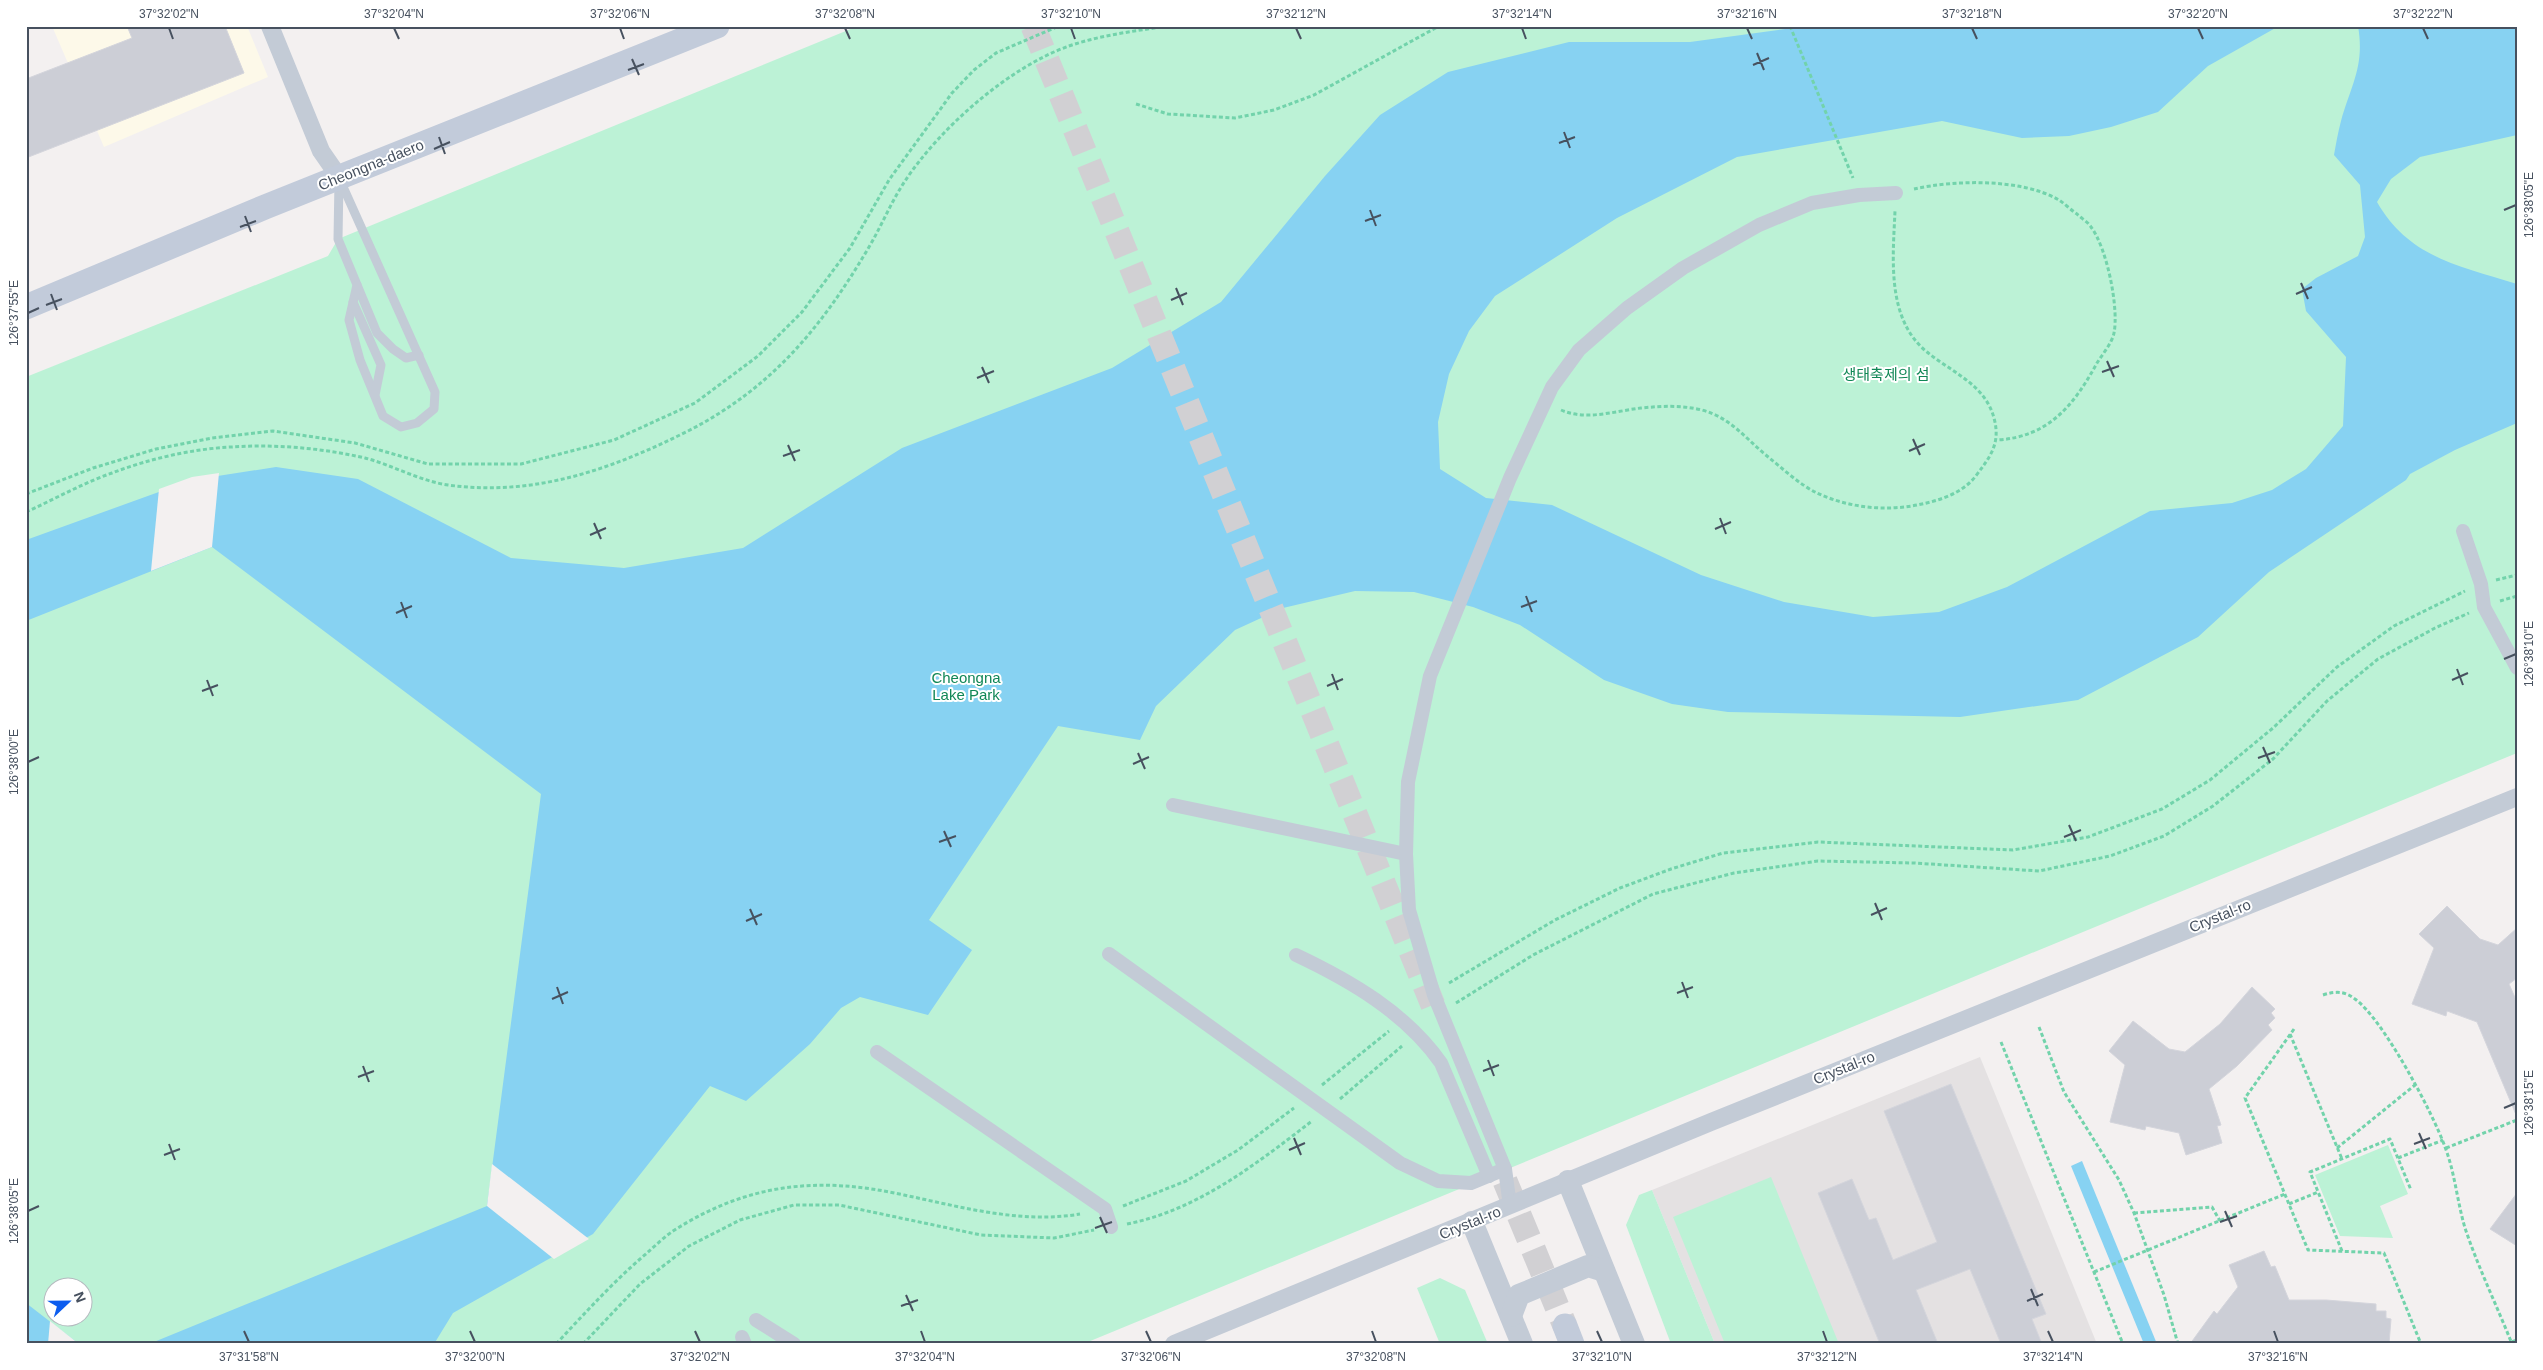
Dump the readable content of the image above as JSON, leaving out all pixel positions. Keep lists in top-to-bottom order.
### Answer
{
  "streets": {
    "main road": ["Cheongna-daero"],
    "street": ["Crystal-ro"]
  },
  "parks": ["생태축제의 섬", "Cheongna Lake Park"],
  "north": "right",
  "coordinates": [
    "37°32'02\"N",
    "37°32'04\"N",
    "37°32'06\"N",
    "37°32'08\"N",
    "37°32'10\"N",
    "37°32'12\"N",
    "37°32'14\"N",
    "37°32'16\"N",
    "37°32'18\"N",
    "37°32'20\"N",
    "37°32'22\"N",
    "126°38'05\"E",
    "126°37'55\"E",
    "126°38'10\"E",
    "126°38'00\"E",
    "126°38'15\"E",
    "37°31'58\"N",
    "37°32'00\"N"
  ]
}
